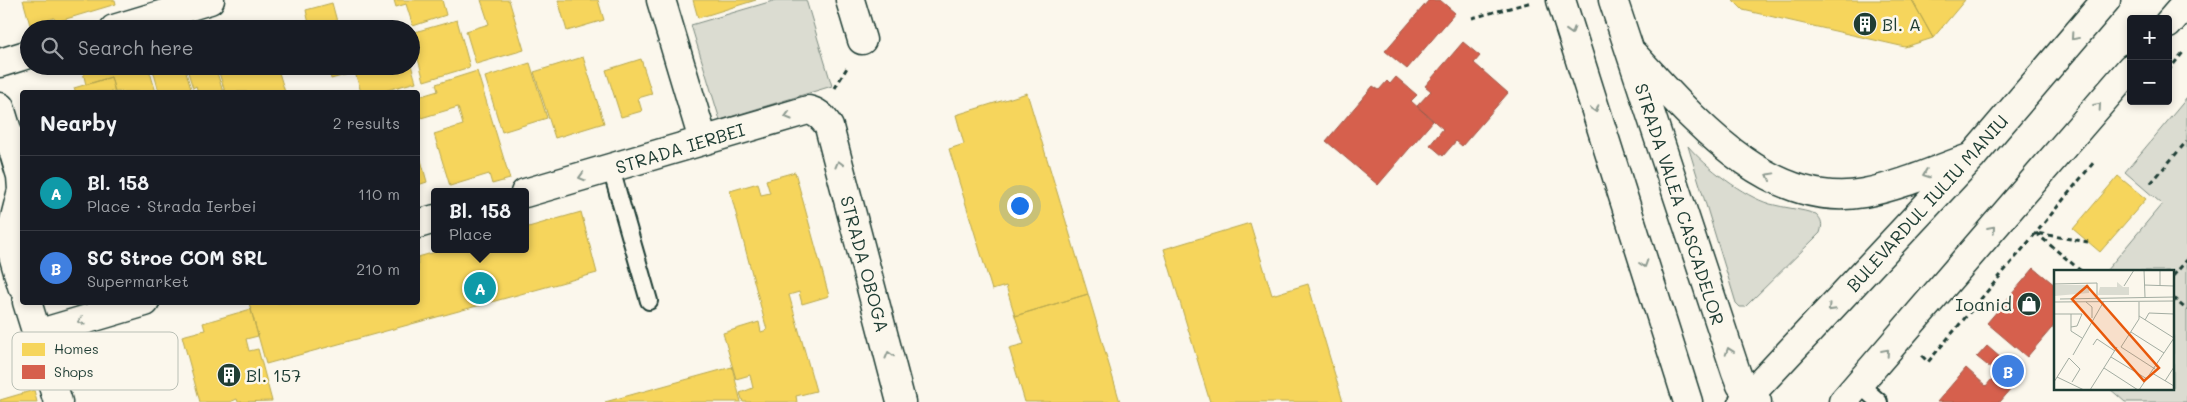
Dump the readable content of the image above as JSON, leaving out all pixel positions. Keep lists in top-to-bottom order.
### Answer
{
  "streets": {
    "main road": [
      "STRADA IERBEI",
      "BULEVARDUL IULIU MANIU",
      "STRADA VALEA CASCADELOR",
      "STRADA OBOGA"
    ]
  },
  "crossings": [
    ["STRADA IERBEI", "STRADA OBOGA"],
    ["BULEVARDUL IULIU MANIU", "STRADA VALEA CASCADELOR"]
  ],
  "one_way": ["STRADA IERBEI", "STRADA OBOGA"],
  "places": {
    "building": ["Bl. A", "Bl. 157"],
    "shop": ["Ioanid"]
  },
  "legend": ["Homes", "Shops"],
  "page": {
    "map_buttons": ["+", "−"],
    "search": "Search here",
    "heading": ["Nearby", "2 results"],
    "list": [
      {
        "mark": "A",
        "name": "Bl. 158",
        "note": "Place · Strada Ierbei",
        "value": "110 m"
      },
      {
        "mark": "B",
        "name": "SC Stroe COM SRL",
        "note": "Supermarket",
        "value": "210 m"
      }
    ],
    "popup": ["Bl. 158", "Place"],
    "pins": ["A", "B"]
  }
}
